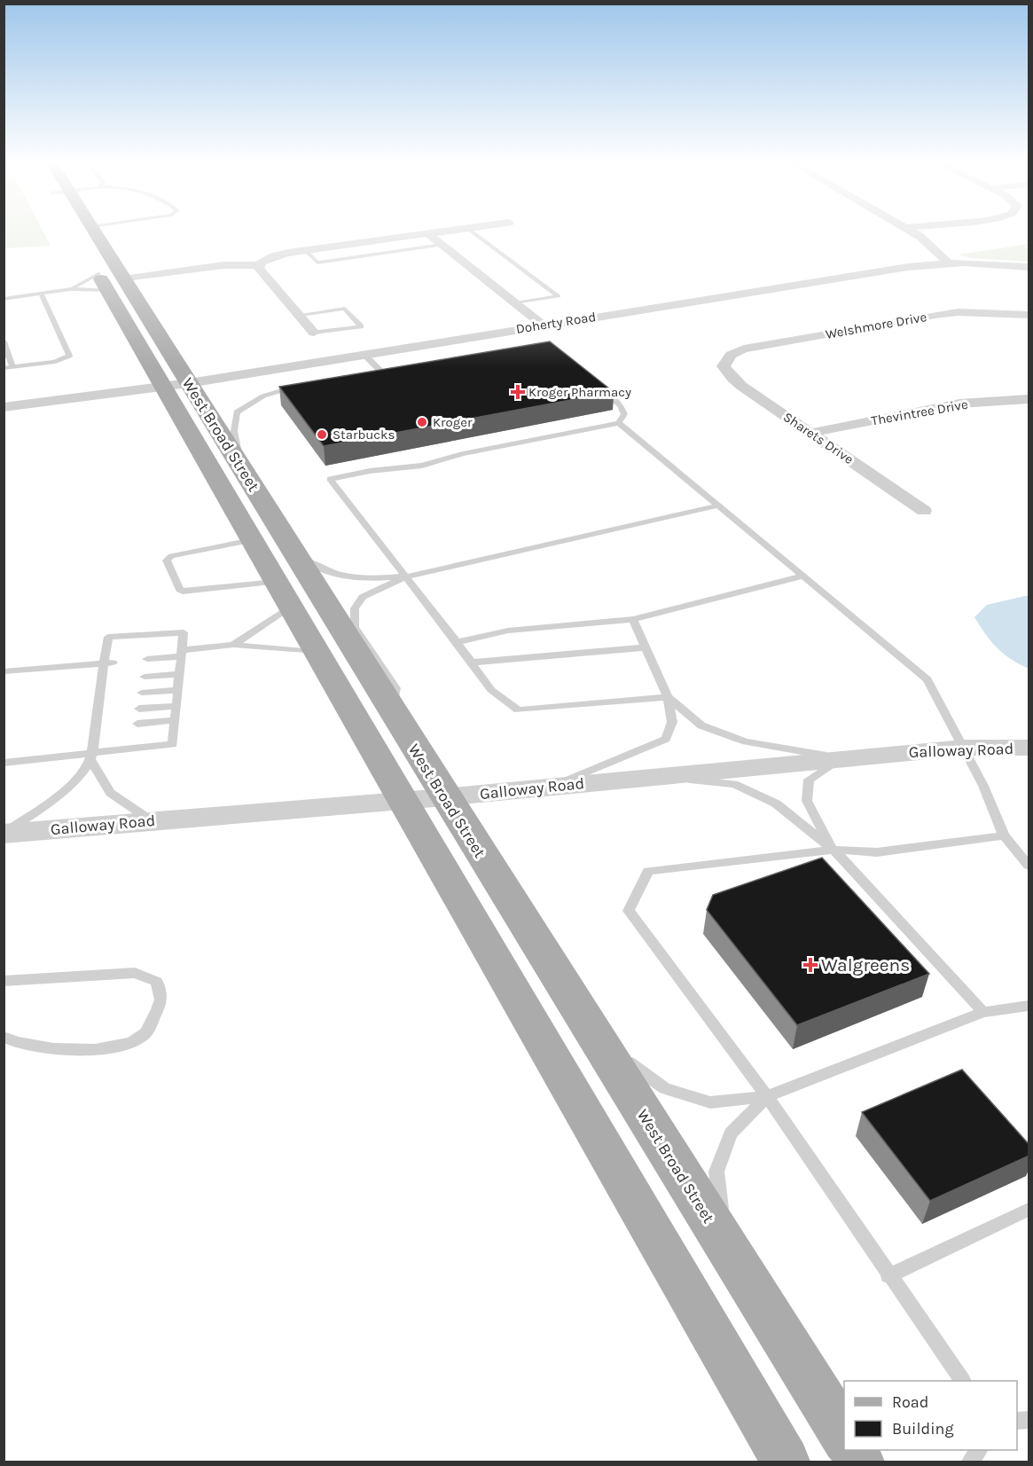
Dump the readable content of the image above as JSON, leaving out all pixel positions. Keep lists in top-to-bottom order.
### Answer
{
  "streets": {
    "main road": ["West Broad Street"],
    "street": [
      "Doherty Road",
      "Welshmore Drive",
      "Thevintree Drive",
      "Sharets Drive",
      "Galloway Road"
    ]
  },
  "crossings": [
    ["Doherty Road", "West Broad Street"],
    ["Welshmore Drive", "Sharets Drive"],
    ["Thevintree Drive", "Sharets Drive"],
    ["West Broad Street", "Galloway Road"]
  ],
  "places": {
    "health": ["Kroger Pharmacy", "Walgreens"],
    "other": ["Kroger", "Starbucks"]
  },
  "legend": ["Road", "Building"]
}
